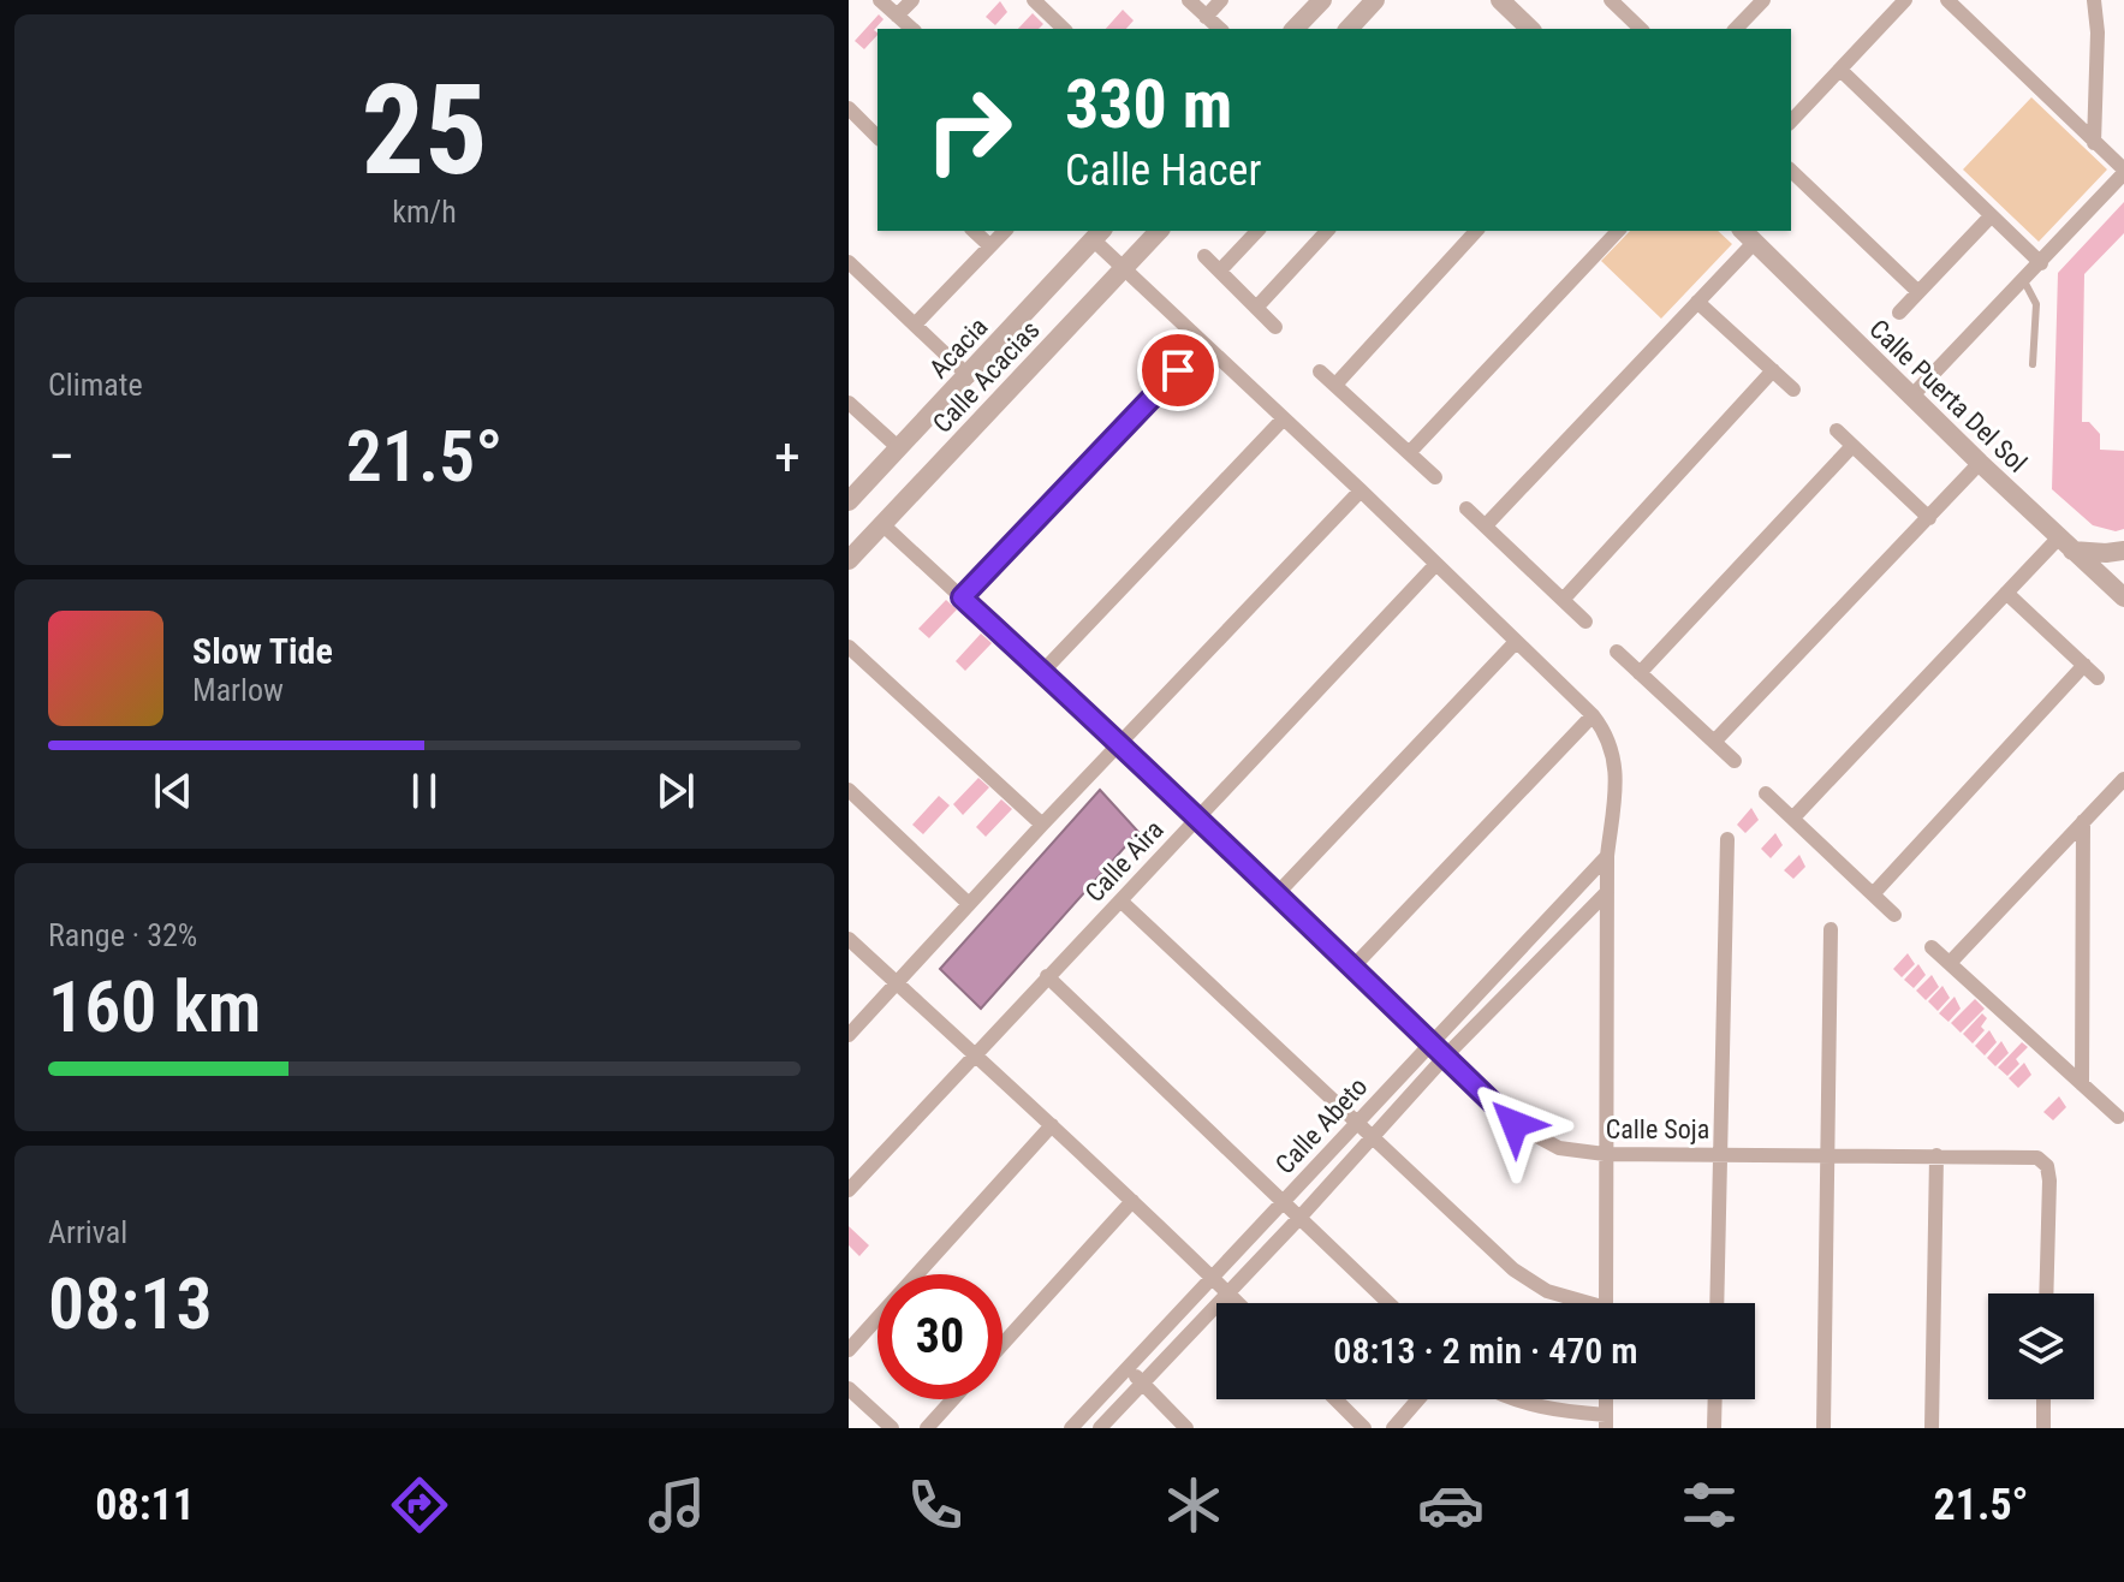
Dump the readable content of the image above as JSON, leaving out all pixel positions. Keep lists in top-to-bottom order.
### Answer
{
  "streets": {
    "street": [
      "Acacia",
      "Calle Acacias",
      "Calle Puerta Del Sol",
      "Calle Aira",
      "Calle Abeto",
      "Calle Soja"
    ]
  },
  "crossings": [
    ["Calle Acacias", "Calle Soja"],
    ["Calle Aira", "Calle Soja"],
    ["Calle Abeto", "Calle Soja"]
  ],
  "page": {
    "tile": [
      ["25", "km/h"],
      "Climate",
      ["Range · 32%", "160 km"],
      ["Arrival", "08:13"]
    ],
    "turn": ["330 m", "Calle Hacer"],
    "heat": ["−", "21.5°", "+"],
    "song": ["Slow Tide", "Marlow"],
    "limit": "30",
    "trip": "08:13 · 2 min · 470 m",
    "tabs": ["08:11", "21.5°"]
  }
}
